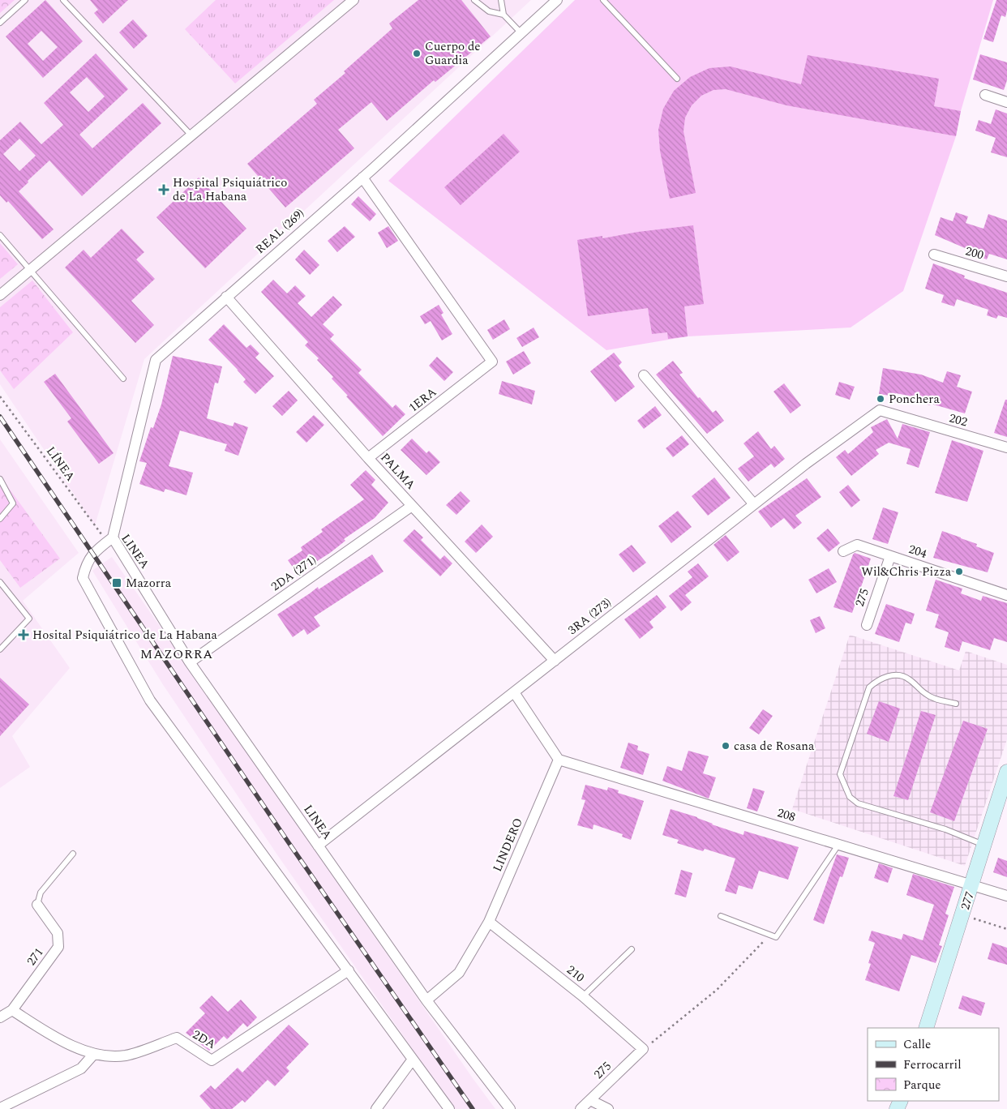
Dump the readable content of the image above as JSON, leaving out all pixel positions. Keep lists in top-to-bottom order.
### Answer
{
  "streets": {
    "street": [
      "REAL (269)",
      "200",
      "1ERA",
      "202",
      "PALMA",
      "LINEA",
      "204",
      "2DA (271)",
      "275",
      "3RA (273)",
      "208",
      "LINDERO",
      "277",
      "271",
      "210",
      "2DA"
    ],
    "path": ["LÍNEA"]
  },
  "crossings": [
    ["REAL (269)", "1ERA"],
    ["REAL (269)", "LÍNEA"],
    ["REAL (269)", "PALMA"],
    ["REAL (269)", "LINEA"],
    ["1ERA", "PALMA"],
    ["202", "3RA (273)"],
    ["LÍNEA", "LINEA"],
    ["PALMA", "2DA (271)"],
    ["PALMA", "3RA (273)"],
    ["LINEA", "2DA (271)"],
    ["LINEA", "3RA (273)"],
    ["LINEA", "LINDERO"],
    ["LINEA", "2DA"],
    ["204", "275"],
    ["275", "210"],
    ["208", "LINDERO"],
    ["208", "277"],
    ["LINDERO", "210"],
    ["271", "2DA"]
  ],
  "districts": ["MAZORRA"],
  "places": {
    "other": [
      "Cuerpo de Guardia",
      "Ponchera",
      "Wil&Chris Pizza",
      "casa de Rosana"
    ],
    "health": ["Hospital Psiquiátrico de La Habana", "Hosital Psiquiátrico de La Habana"],
    "transit": ["Mazorra"]
  },
  "legend": ["Calle", "Ferrocarril", "Parque"]
}
